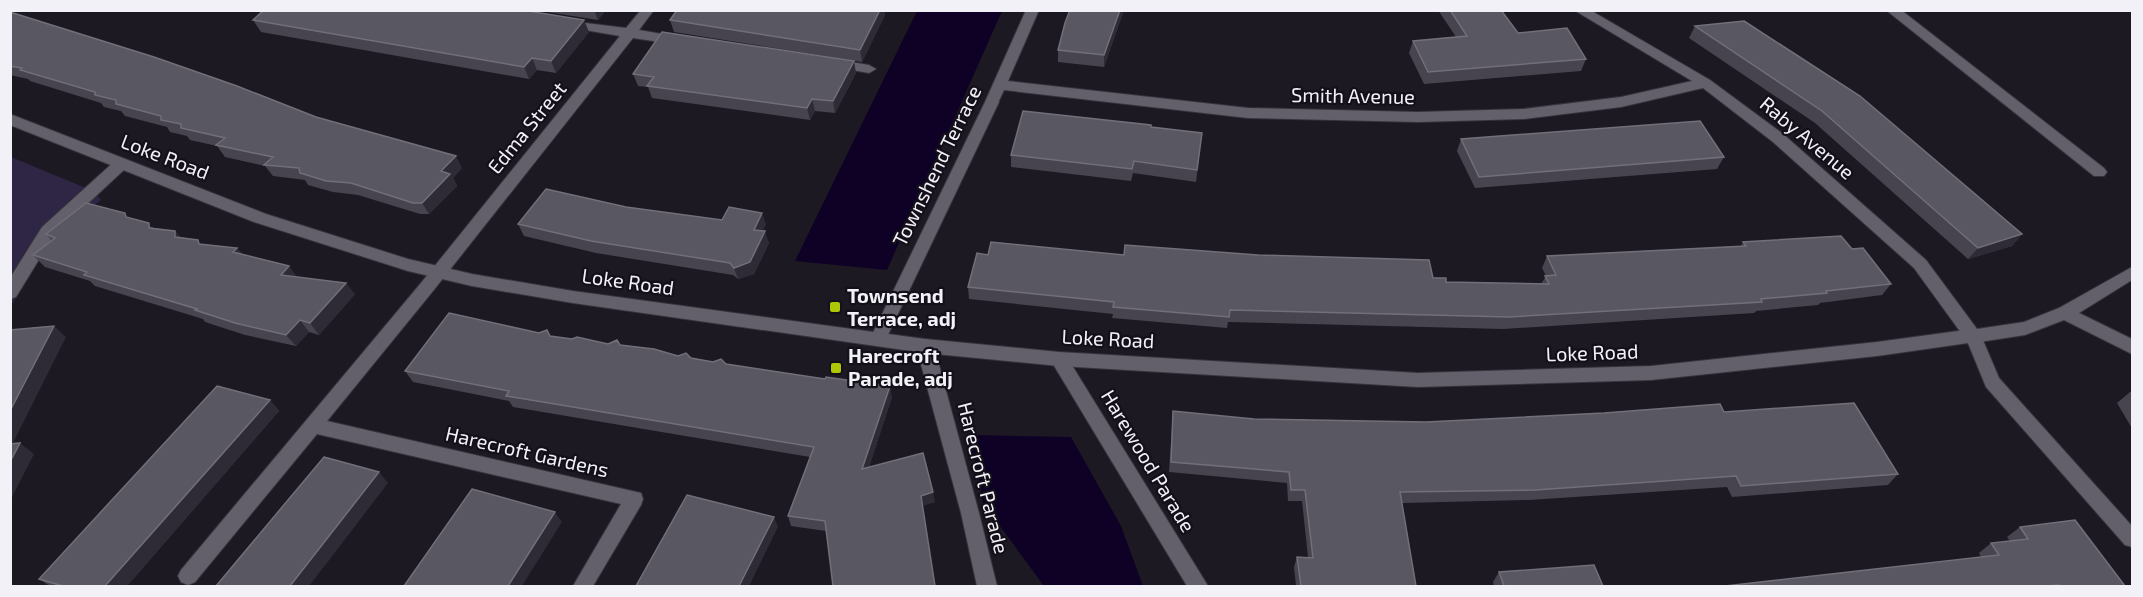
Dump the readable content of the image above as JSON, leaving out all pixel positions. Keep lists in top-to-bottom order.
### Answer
{
  "streets": {
    "street": [
      "Smith Avenue",
      "Edma Street",
      "Raby Avenue",
      "Loke Road",
      "Townshend Terrace",
      "Harecroft Gardens",
      "Harewood Parade",
      "Harecroft Parade"
    ]
  },
  "crossings": [
    ["Smith Avenue", "Raby Avenue"],
    ["Smith Avenue", "Townshend Terrace"],
    ["Edma Street", "Loke Road"],
    ["Raby Avenue", "Loke Road"],
    ["Loke Road", "Townshend Terrace"],
    ["Loke Road", "Harewood Parade"],
    ["Loke Road", "Harecroft Parade"]
  ],
  "places": {
    "transit": ["Townsend Terrace, adj", "Harecroft Parade, adj"]
  }
}
